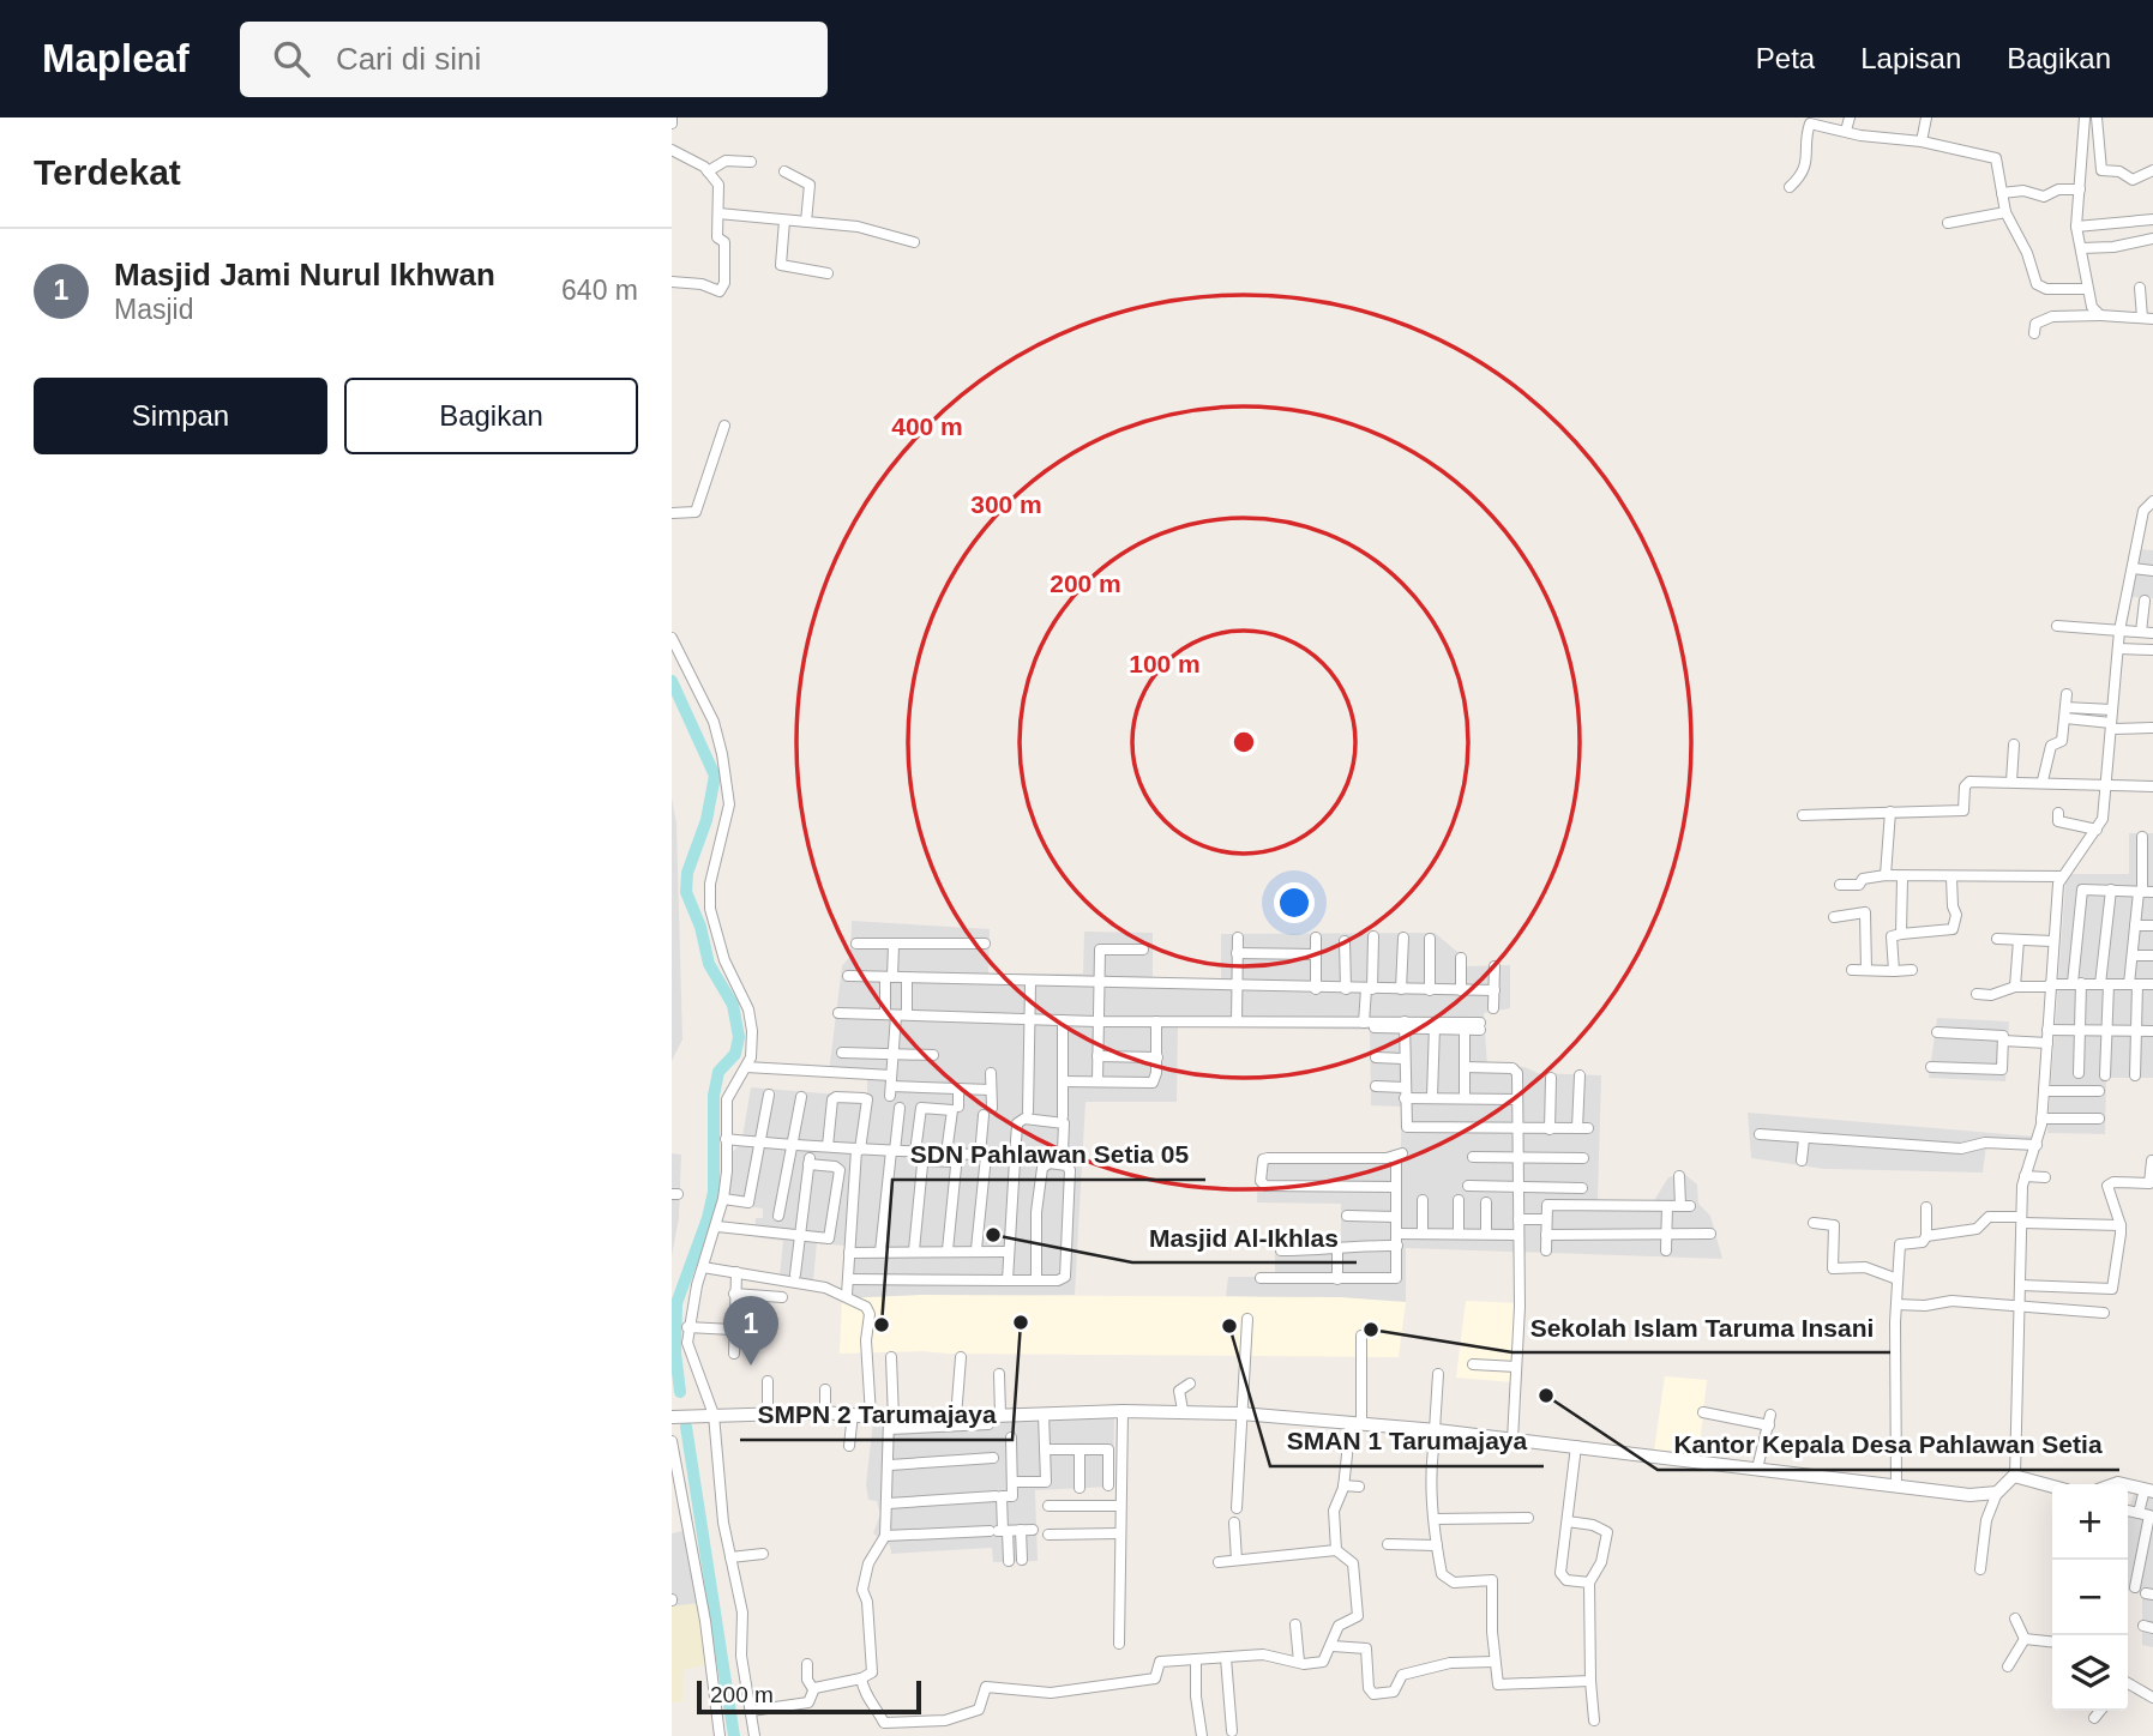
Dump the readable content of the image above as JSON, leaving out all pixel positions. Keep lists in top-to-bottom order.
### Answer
{
  "places": [
    "Masjid Al-Ikhlas",
    "SMPN 2 Tarumajaya",
    "SDN Pahlawan Setia 05",
    "SMAN 1 Tarumajaya",
    "Sekolah Islam Taruma Insani",
    "Kantor Kepala Desa Pahlawan Setia"
  ],
  "scale_bar": "200 m",
  "page": {
    "header": "Mapleaf",
    "search": "Cari di sini",
    "nav": ["Peta", "Lapisan", "Bagikan"],
    "heading": "Terdekat",
    "list": [
      {
        "mark": "1",
        "name": "Masjid Jami Nurul Ikhwan",
        "note": "Masjid",
        "value": "640 m"
      }
    ],
    "buttons": ["Simpan", "Bagikan"],
    "pins": "1",
    "map_buttons": ["+", "−"],
    "scale": "200 m"
  },
  "rings": [
    "400 m",
    "300 m",
    "200 m",
    "100 m"
  ]
}
